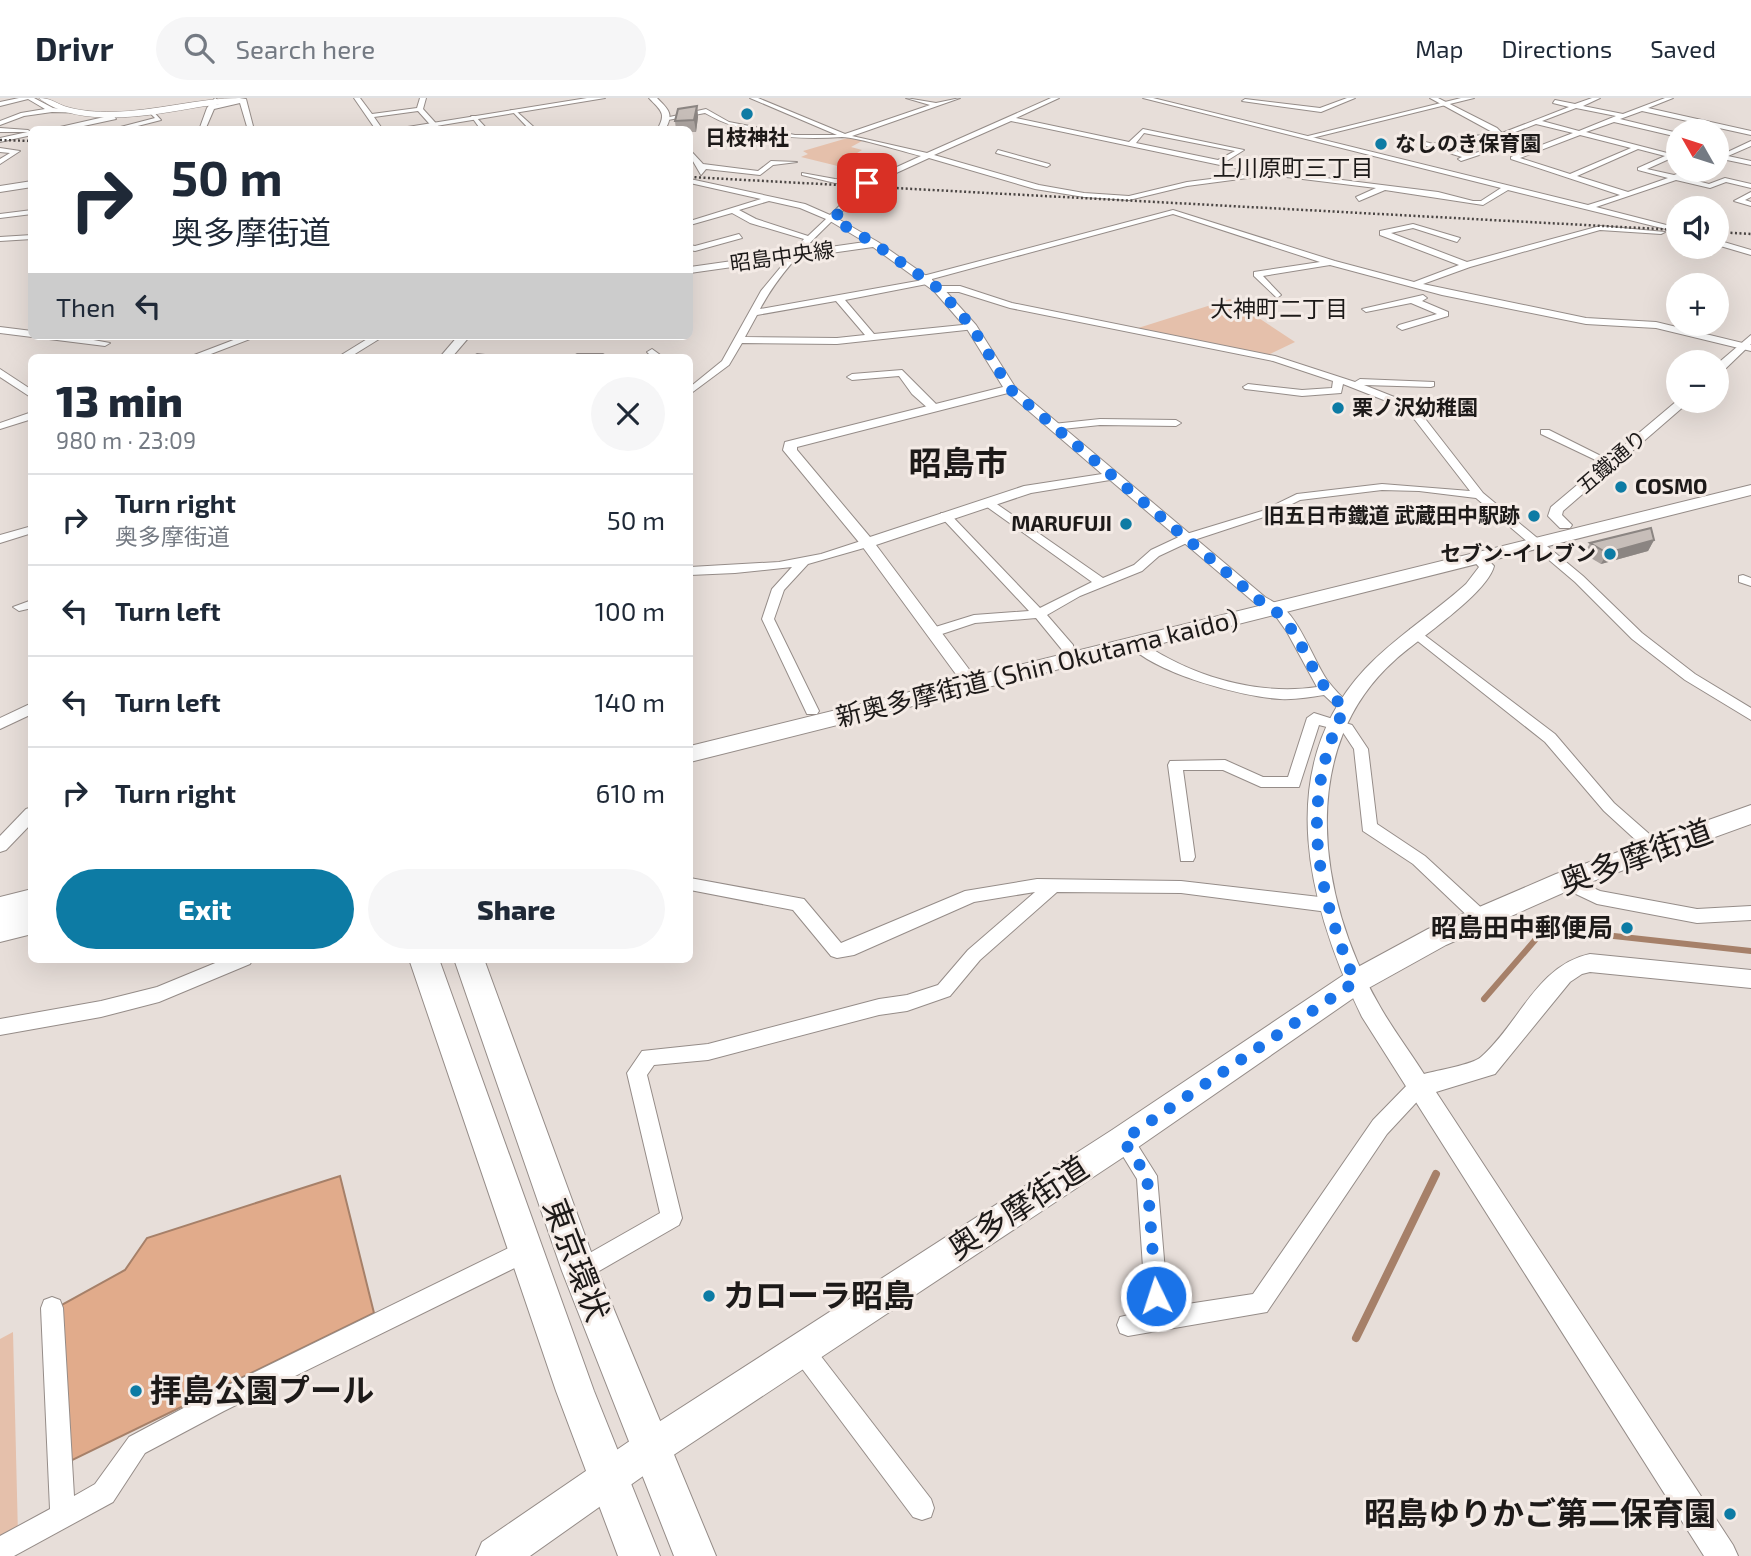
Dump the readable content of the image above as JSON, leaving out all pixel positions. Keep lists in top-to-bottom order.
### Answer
{
  "streets": {
    "highway": ["東京環状"],
    "main road": ["新奥多摩街道 (Shin Okutama kaido)", "奥多摩街道"],
    "street": ["昭島中央線", "五鐵通り"]
  },
  "crossings": [
    ["五鐵通り", "新奥多摩街道 (Shin Okutama kaido)"],
    ["奥多摩街道", "東京環状"]
  ],
  "districts": ["上川原町三丁目", "大神町二丁目", "昭島市"],
  "places": [
    "日枝神社",
    "なしのき保育園",
    "栗ノ沢幼稚園",
    "COSMO",
    "旧五日市鐵道 武蔵田中駅跡",
    "MARUFUJI",
    "セブン-イレブン",
    "昭島田中郵便局",
    "カローラ昭島",
    "拝島公園プール",
    "昭島ゆりかご第二保育園"
  ],
  "north": "top left",
  "page": {
    "header": "Drivr",
    "search": "Search here",
    "nav": ["Map", "Directions", "Saved"],
    "map_buttons": ["+", "−"],
    "turn": ["50 m", "奥多摩街道"],
    "then": "Then",
    "heading": ["13 min", "980 m · 23:09"],
    "list": [
      {
        "name": "Turn right",
        "note": "奥多摩街道",
        "value": "50 m"
      },
      {
        "name": "Turn left",
        "value": "100 m"
      },
      {
        "name": "Turn left",
        "value": "140 m"
      },
      {
        "name": "Turn right",
        "value": "610 m"
      }
    ],
    "buttons": ["Exit", "Share"]
  }
}
